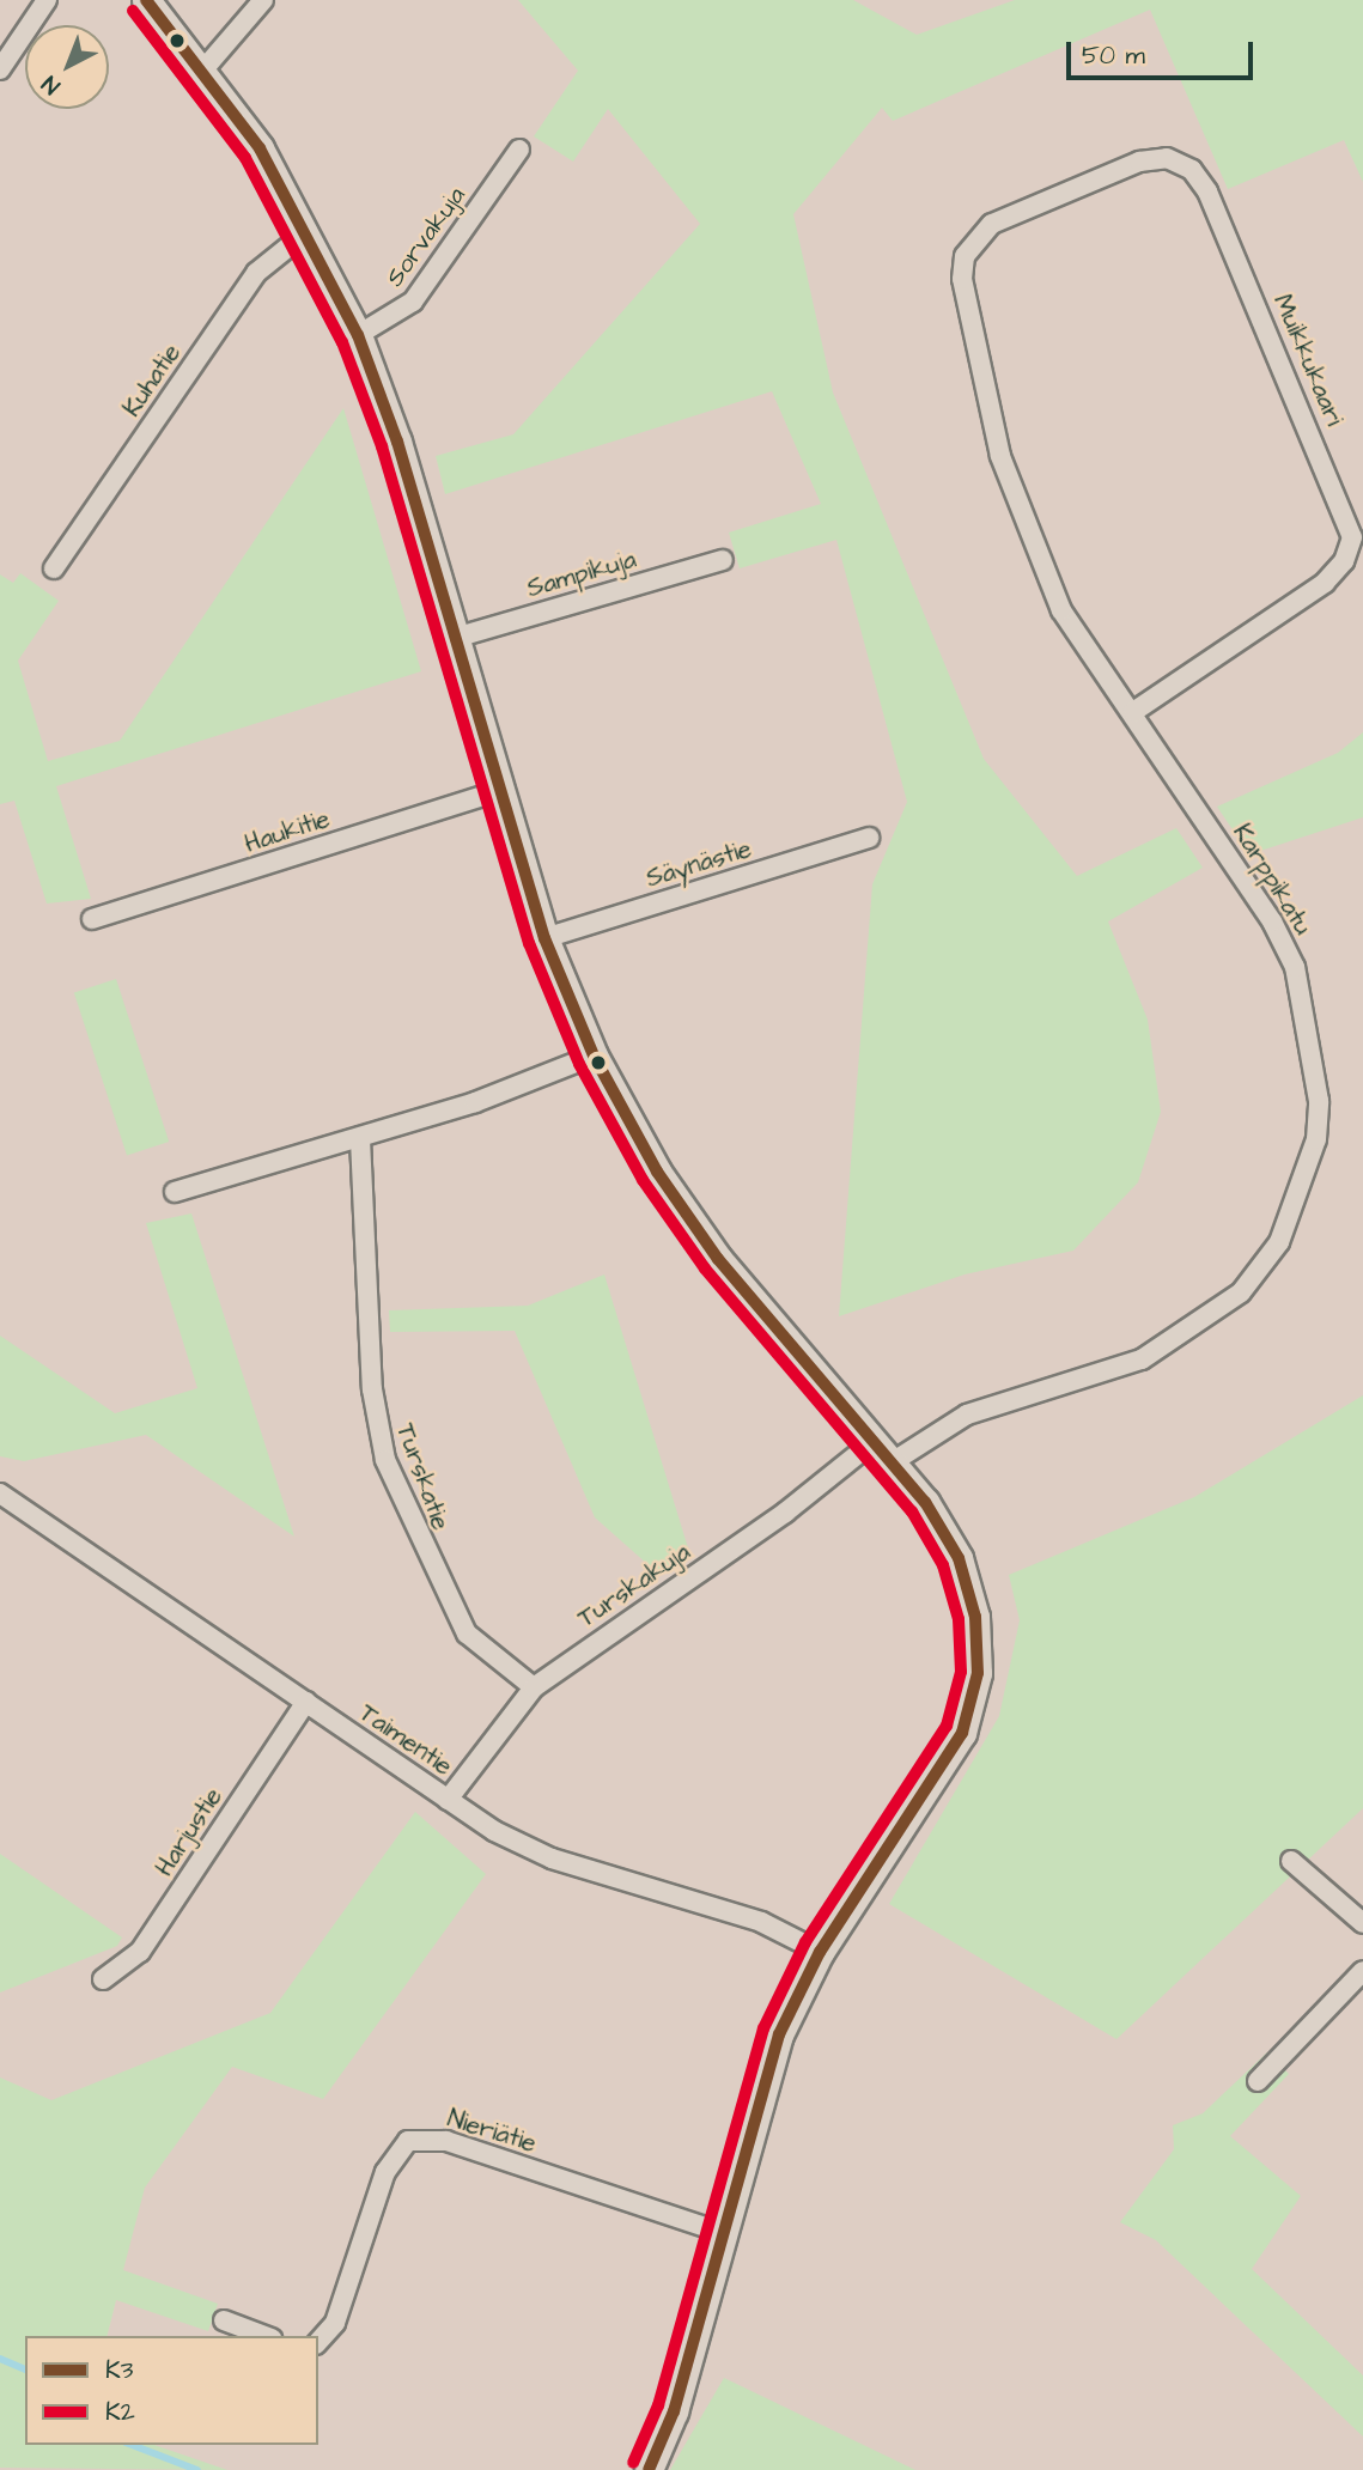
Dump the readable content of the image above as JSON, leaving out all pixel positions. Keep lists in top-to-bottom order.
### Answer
{
  "streets": {
    "street": [
      "Sorvakuja",
      "Muikkukaari",
      "Kuhatie",
      "Sampikuja",
      "Haukitie",
      "Säynästie",
      "Karppikatu",
      "Turskatie",
      "Turskakuja",
      "Taimentie",
      "Harjustie",
      "Nieriätie"
    ]
  },
  "crossings": [
    ["Muikkukaari", "Karppikatu"],
    ["Turskatie", "Turskakuja"],
    ["Turskakuja", "Taimentie"],
    ["Taimentie", "Harjustie"]
  ],
  "lines": ["transit line K3", "transit line K2"],
  "legend": ["K3", "K2"],
  "scale_bar": "50 m",
  "north": "bottom left"
}
